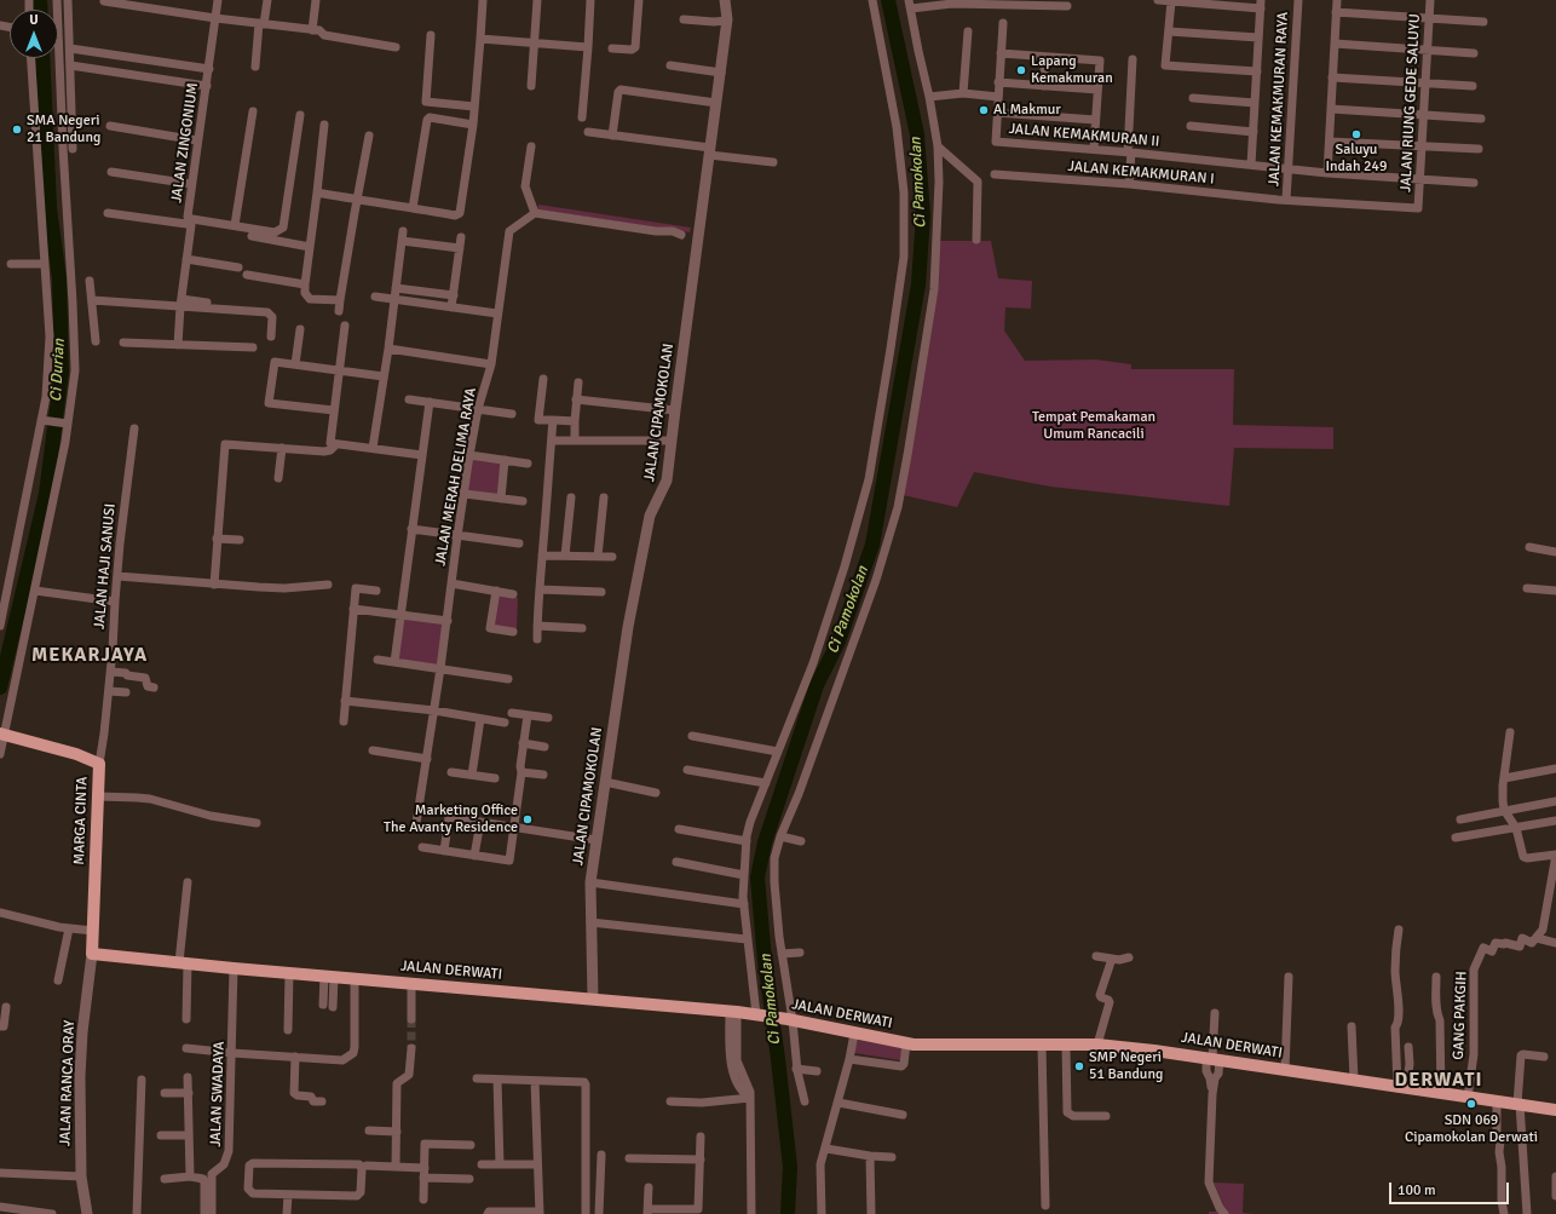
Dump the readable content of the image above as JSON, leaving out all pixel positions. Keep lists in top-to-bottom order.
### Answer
{
  "streets": {
    "main road": ["MARGA CINTA", "JALAN DERWATI"],
    "street": [
      "JALAN KEMAKMURAN RAYA",
      "JALAN RIUNG GEDE SALUYU",
      "JALAN KEMAKMURAN II",
      "JALAN ZINGONIUM",
      "JALAN KEMAKMURAN I",
      "JALAN CIPAMOKOLAN",
      "JALAN MERAH DELIMA RAYA",
      "JALAN HAJI SANUSI",
      "GANG PAKGIH",
      "JALAN RANCA ORAY",
      "JALAN SWADAYA"
    ]
  },
  "crossings": [
    ["JALAN KEMAKMURAN RAYA", "JALAN KEMAKMURAN II"],
    ["JALAN KEMAKMURAN RAYA", "JALAN KEMAKMURAN I"],
    ["JALAN RIUNG GEDE SALUYU", "JALAN KEMAKMURAN II"],
    ["JALAN RIUNG GEDE SALUYU", "JALAN KEMAKMURAN I"],
    ["JALAN CIPAMOKOLAN", "JALAN DERWATI"],
    ["JALAN HAJI SANUSI", "MARGA CINTA"],
    ["MARGA CINTA", "JALAN DERWATI"],
    ["MARGA CINTA", "JALAN RANCA ORAY"],
    ["JALAN DERWATI", "GANG PAKGIH"],
    ["JALAN DERWATI", "JALAN RANCA ORAY"],
    ["JALAN DERWATI", "JALAN SWADAYA"]
  ],
  "districts": ["MEKARJAYA", "DERWATI"],
  "water": ["Ci Pamokolan", "Ci Durian"],
  "parks": ["Tempat Pemakaman Umum Rancacili"],
  "places": [
    "Lapang Kemakmuran",
    "Al Makmur",
    "SMA Negeri 21 Bandung",
    "Saluyu Indah 249",
    "Marketing Office The Avanty Residence",
    "SMP Negeri 51 Bandung",
    "SDN 069 Cipamokolan Derwati"
  ],
  "scale_bar": "100 m",
  "north": "top"
}
